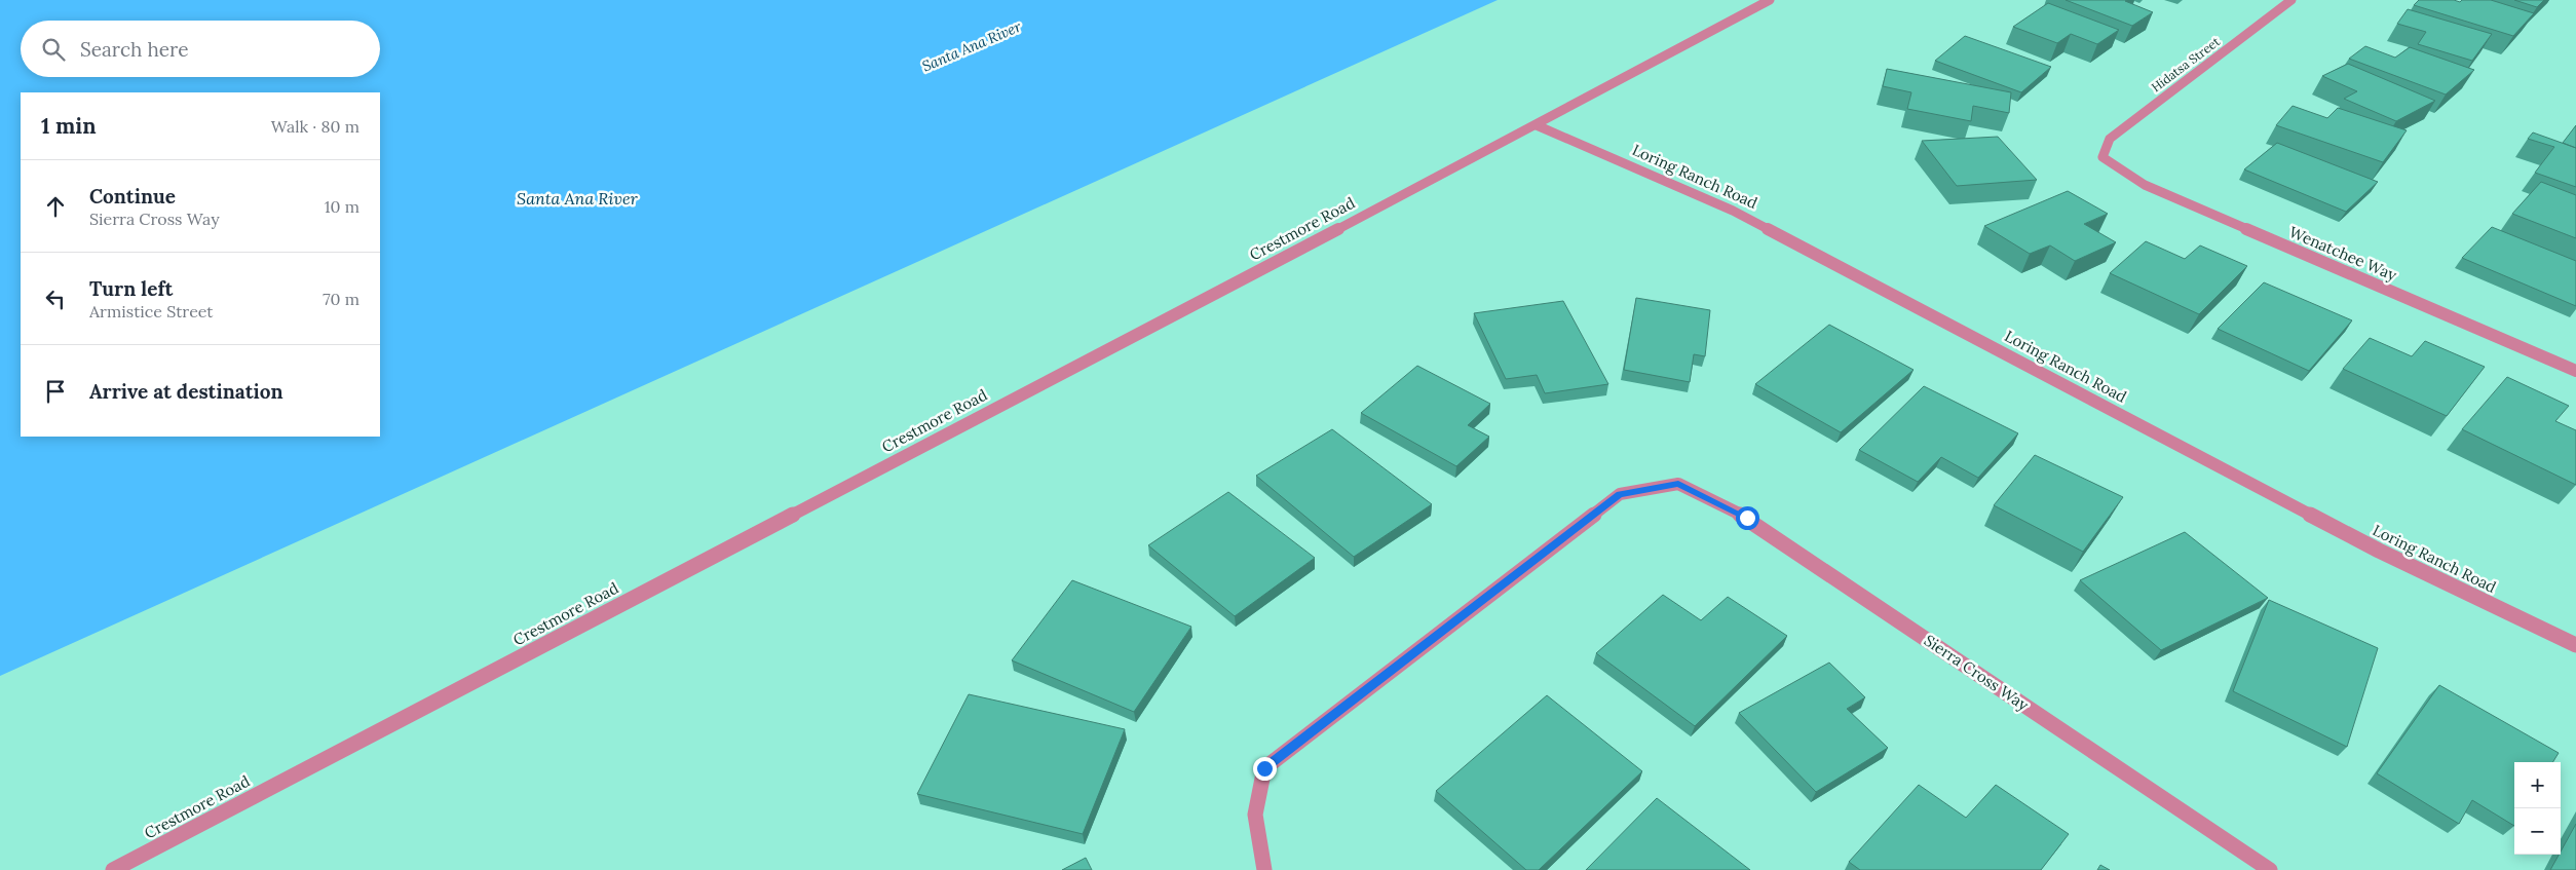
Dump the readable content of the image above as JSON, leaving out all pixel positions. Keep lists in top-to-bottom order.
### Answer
{
  "streets": {
    "street": [
      "Hidatsa Street",
      "Loring Ranch Road",
      "Crestmore Road",
      "Wenatchee Way",
      "Sierra Cross Way"
    ]
  },
  "crossings": [
    ["Hidatsa Street", "Wenatchee Way"],
    ["Loring Ranch Road", "Crestmore Road"]
  ],
  "water": ["Santa Ana River"],
  "page": {
    "search": "Search here",
    "heading": ["1 min", "Walk · 80 m"],
    "list": [
      ["Continue", "Sierra Cross Way", "10 m"],
      ["Turn left", "Armistice Street", "70 m"],
      "Arrive at destination"
    ],
    "map_buttons": ["+", "−"]
  }
}
